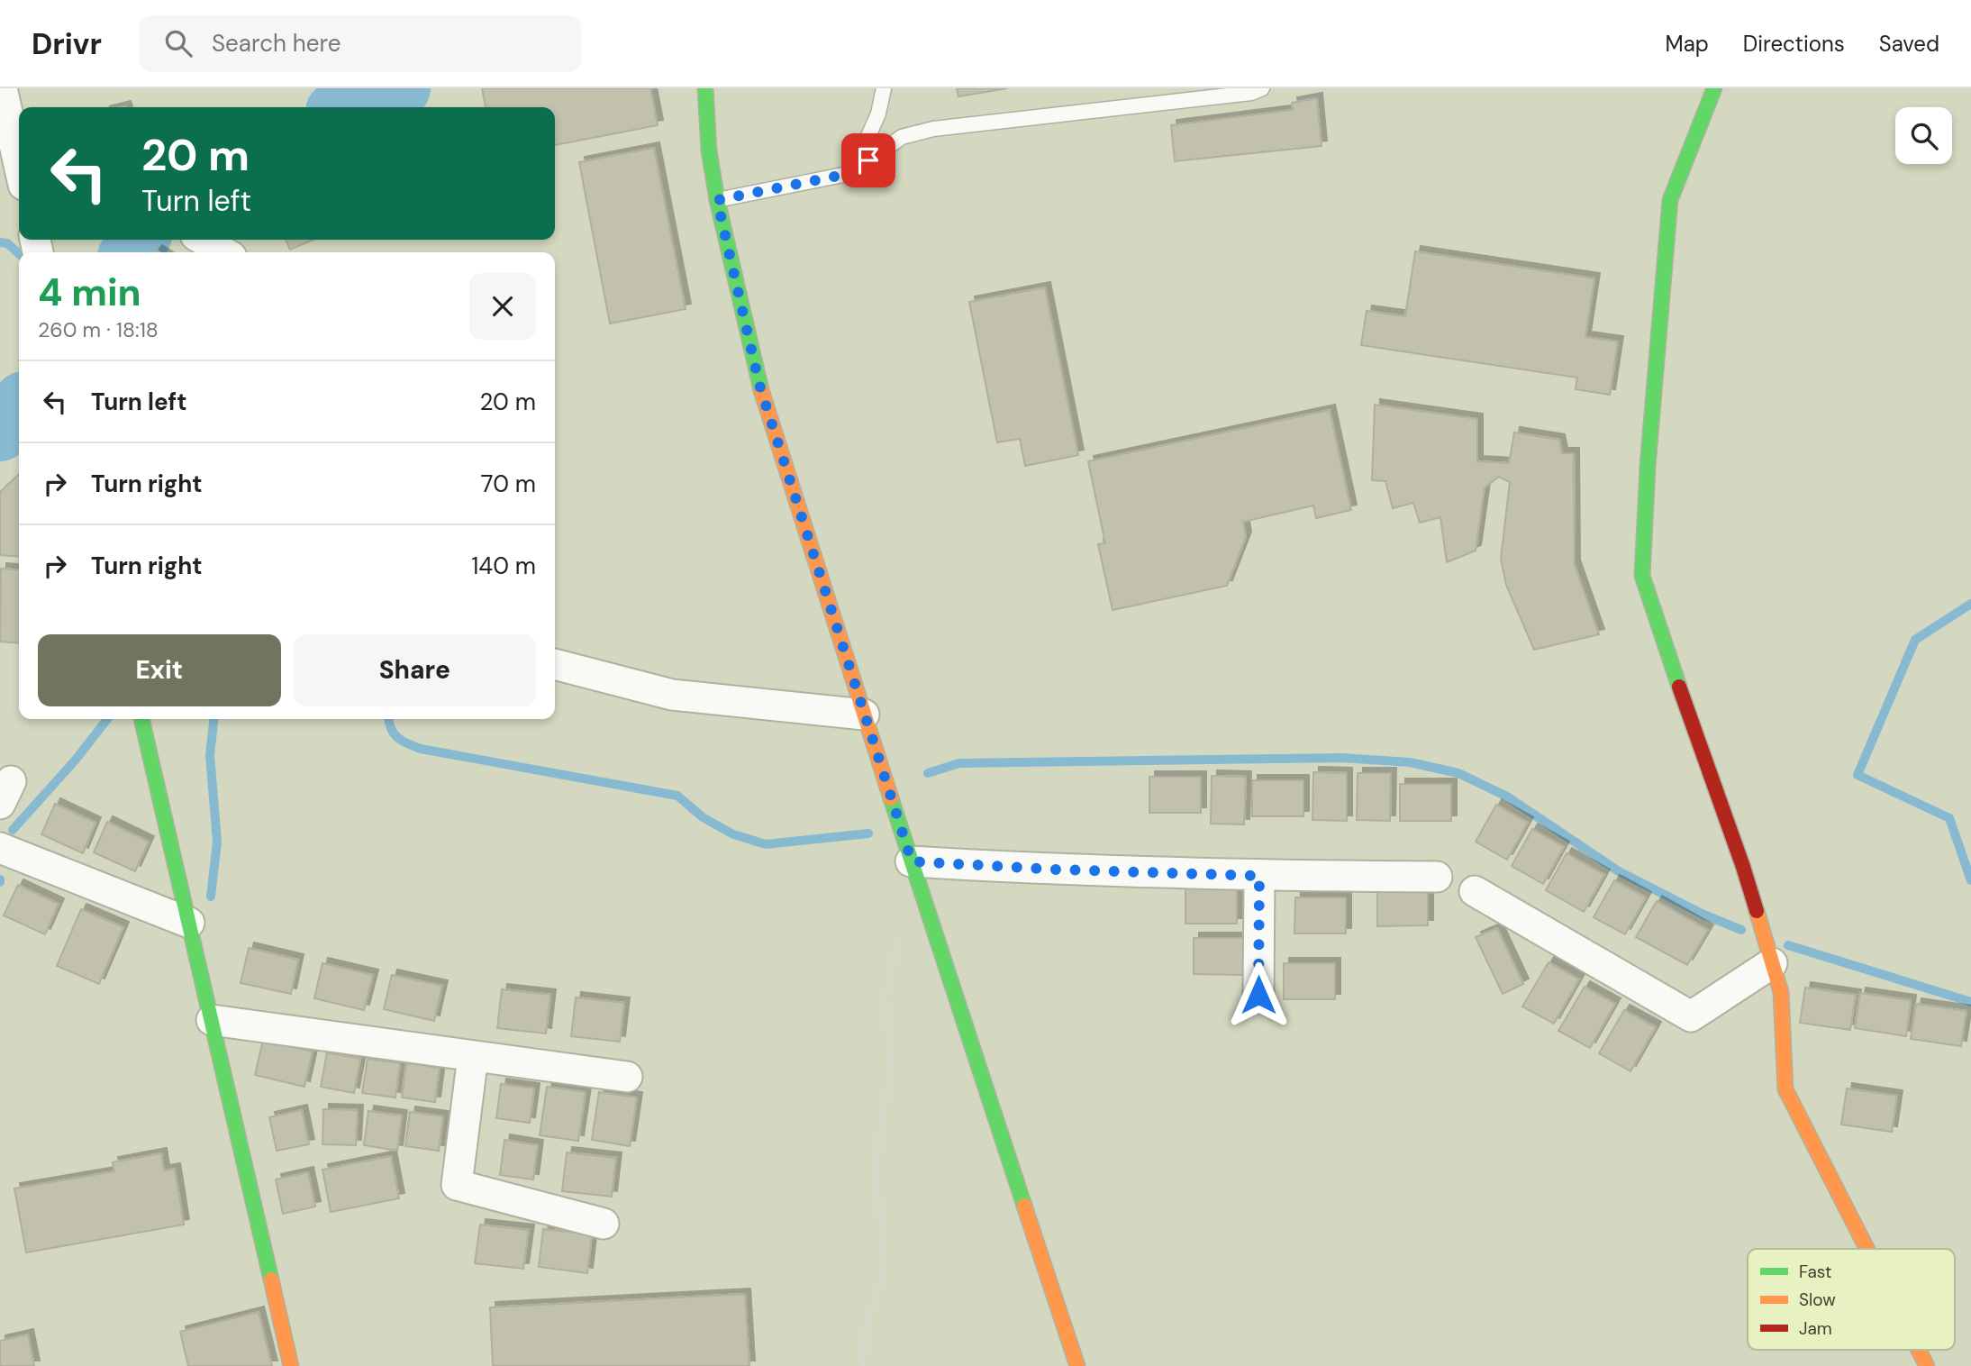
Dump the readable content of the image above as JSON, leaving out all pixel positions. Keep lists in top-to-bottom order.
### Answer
{
  "legend": ["Fast", "Slow", "Jam"],
  "page": {
    "header": "Drivr",
    "search": "Search here",
    "nav": ["Map", "Directions", "Saved"],
    "turn": ["20 m", "Turn left"],
    "heading": ["4 min", "260 m · 18:18"],
    "list": [
      {
        "name": "Turn left",
        "value": "20 m"
      },
      {
        "name": "Turn right",
        "value": "70 m"
      },
      {
        "name": "Turn right",
        "value": "140 m"
      }
    ],
    "buttons": ["Exit", "Share"]
  }
}
